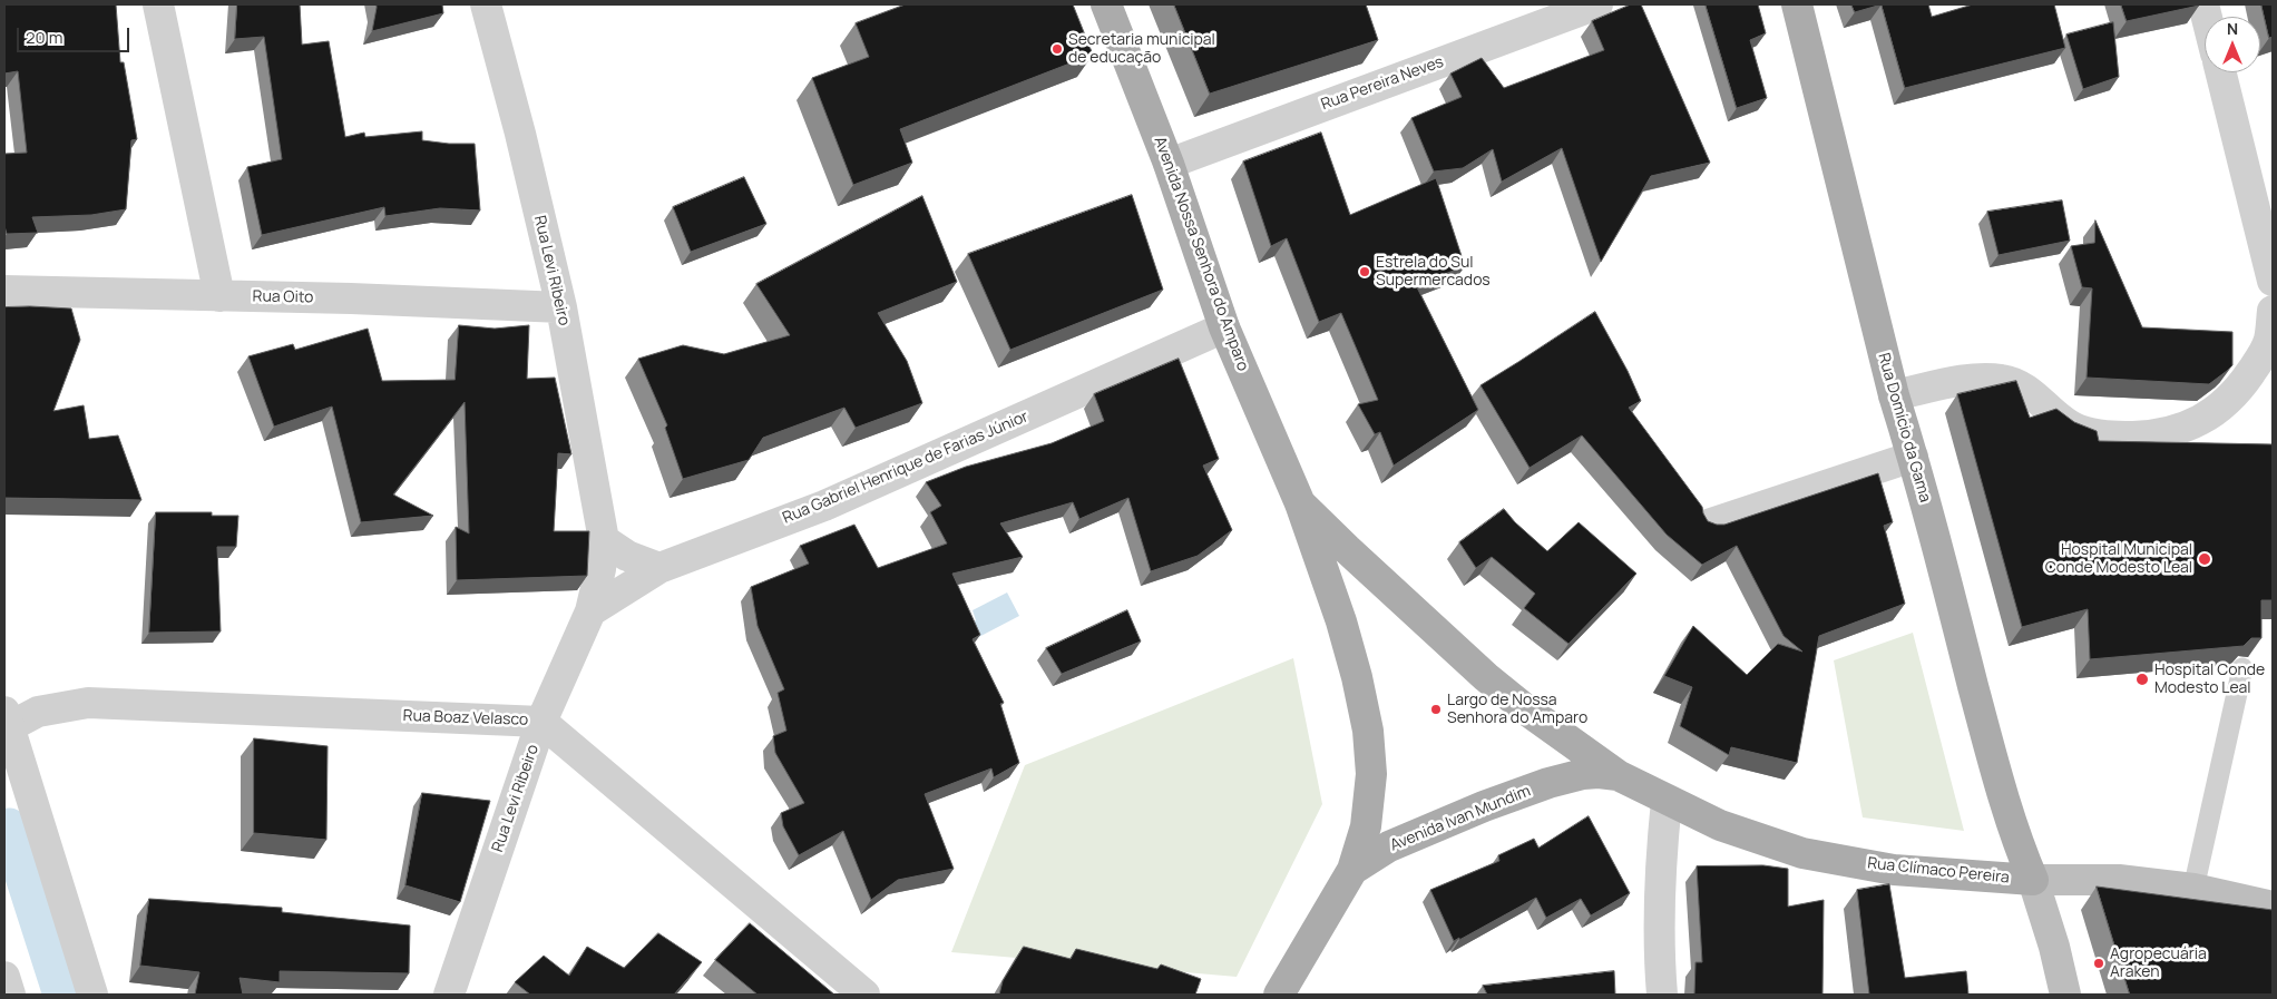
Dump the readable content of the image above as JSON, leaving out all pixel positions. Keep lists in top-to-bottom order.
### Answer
{
  "streets": {
    "main road": [
      "Avenida Nossa Senhora do Amparo",
      "Rua Domício da Gama",
      "Avenida Ivan Mundim",
      "Rua Clímaco Pereira"
    ],
    "street": [
      "Rua Pereira Neves",
      "Rua Levi Ribeiro",
      "Rua Oito",
      "Rua Gabriel Henrique de Farias Júnior",
      "Rua Boaz Velasco"
    ]
  },
  "crossings": [
    ["Rua Pereira Neves", "Avenida Nossa Senhora do Amparo"],
    ["Avenida Nossa Senhora do Amparo", "Rua Gabriel Henrique de Farias Júnior"],
    ["Avenida Nossa Senhora do Amparo", "Avenida Ivan Mundim"],
    ["Avenida Nossa Senhora do Amparo", "Rua Clímaco Pereira"],
    ["Rua Levi Ribeiro", "Rua Oito"],
    ["Rua Levi Ribeiro", "Rua Gabriel Henrique de Farias Júnior"],
    ["Rua Levi Ribeiro", "Rua Boaz Velasco"],
    ["Rua Domício da Gama", "Rua Clímaco Pereira"],
    ["Avenida Ivan Mundim", "Rua Clímaco Pereira"]
  ],
  "places": [
    "Secretaria municipal de educação",
    "Estrela do Sul Supermercados",
    "Hospital Municipal Conde Modesto Leal",
    "Hospital Conde Modesto Leal",
    "Largo de Nossa Senhora do Amparo",
    "Agropecuária Araken"
  ],
  "scale_bar": "20 m",
  "north": "top"
}
